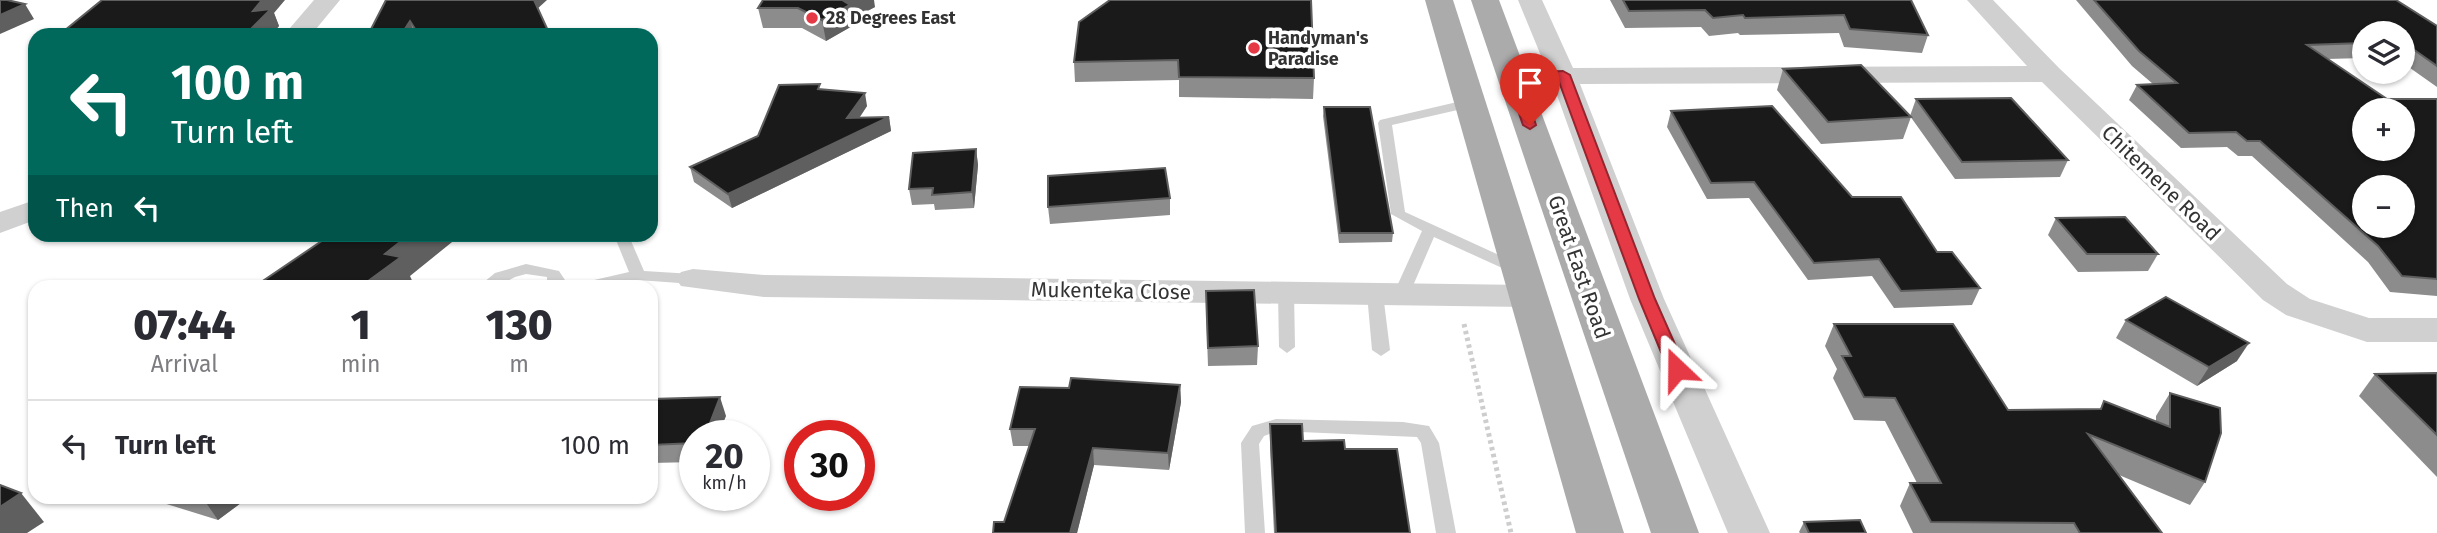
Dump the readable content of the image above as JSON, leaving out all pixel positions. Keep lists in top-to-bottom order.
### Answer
{
  "streets": {
    "main road": ["Great East Road"],
    "street": ["Chitemene Road", "Mukenteka Close"]
  },
  "places": ["28 Degrees East", "Handyman's Paradise"],
  "page": {
    "map_buttons": ["+", "−"],
    "turn": ["100 m", "Turn left"],
    "then": "Then",
    "eta": [
      "07:44",
      "Arrival",
      "1",
      "min",
      "130",
      "m"
    ],
    "list": [
      {
        "name": "Turn left",
        "value": "100 m"
      }
    ],
    "speed": "20 km/h",
    "limit": "30"
  }
}
